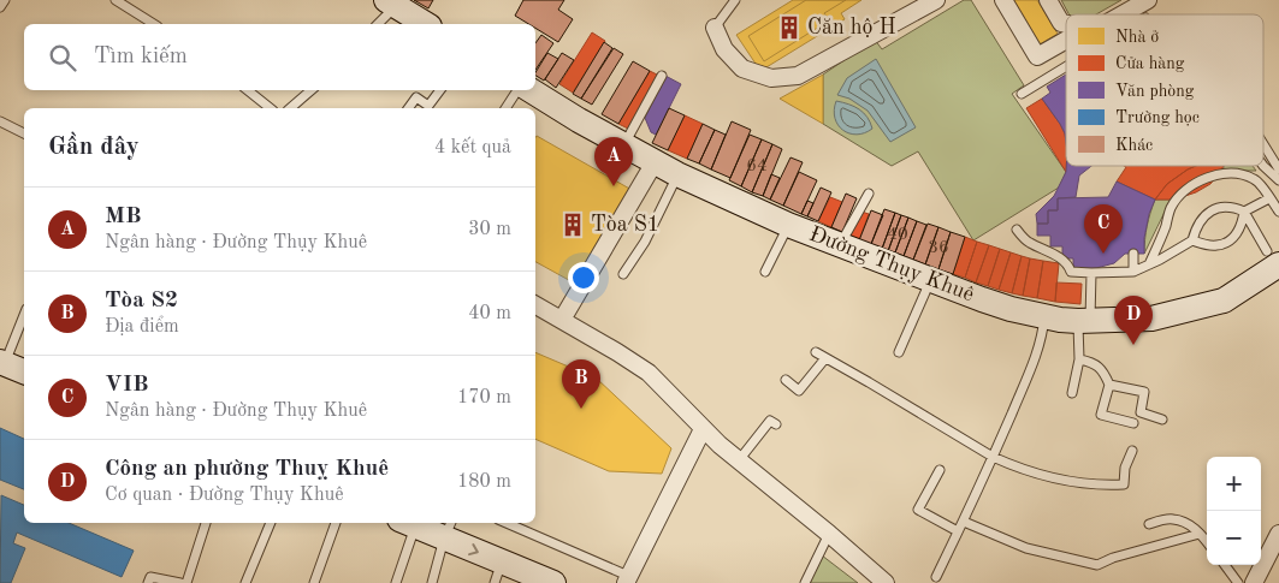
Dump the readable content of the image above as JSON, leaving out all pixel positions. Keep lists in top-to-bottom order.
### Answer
{
  "streets": {
    "main road": ["Đường Thụy Khuê"]
  },
  "places": {
    "building": ["Căn hộ H", "Tòa S1"]
  },
  "house_numbers": ["64", "40", "36"],
  "legend": [
    "Nhà ở",
    "Cửa hàng",
    "Văn phòng",
    "Trường học",
    "Khác"
  ],
  "page": {
    "search": "Tìm kiếm",
    "heading": ["Gần đây", "4 kết quả"],
    "pins": [
      "A",
      "C",
      "D",
      "B"
    ],
    "list": [
      {
        "mark": "A",
        "name": "MB",
        "note": "Ngân hàng · Đường Thụy Khuê",
        "value": "30 m"
      },
      {
        "mark": "B",
        "name": "Tòa S2",
        "note": "Địa điểm",
        "value": "40 m"
      },
      {
        "mark": "C",
        "name": "VIB",
        "note": "Ngân hàng · Đường Thụy Khuê",
        "value": "170 m"
      },
      {
        "mark": "D",
        "name": "Công an phường Thuỵ Khuê",
        "note": "Cơ quan · Đường Thụy Khuê",
        "value": "180 m"
      }
    ],
    "map_buttons": ["+", "−"]
  }
}
